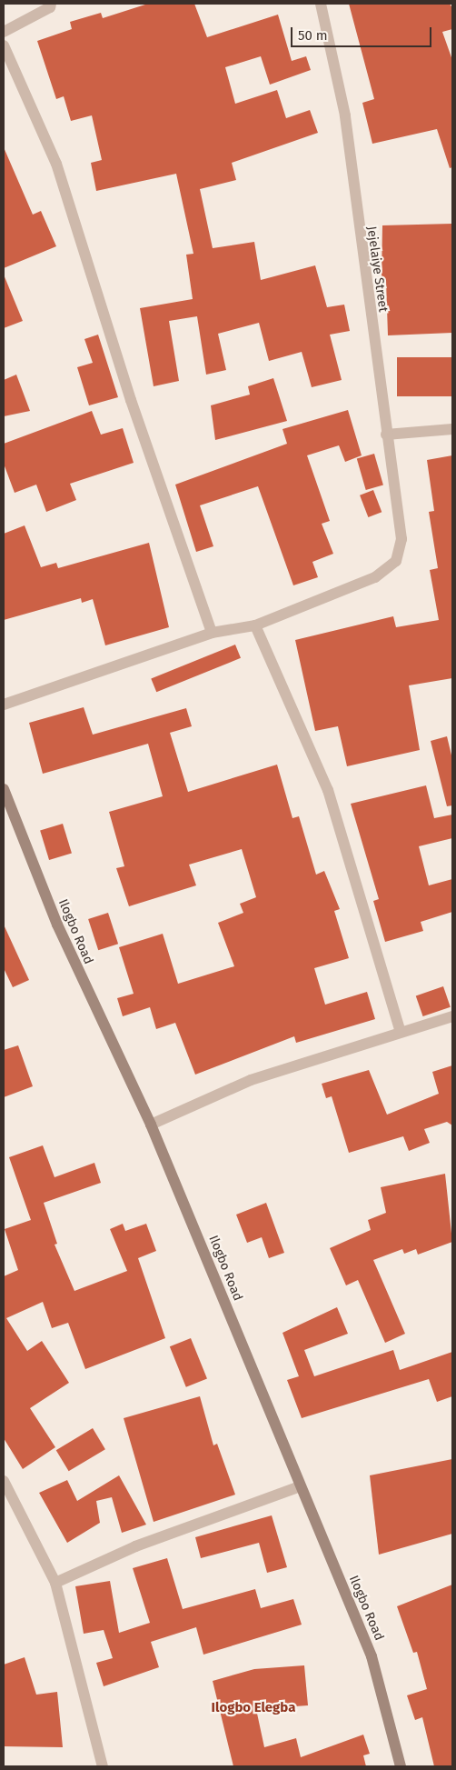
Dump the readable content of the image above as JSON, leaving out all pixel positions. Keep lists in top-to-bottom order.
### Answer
{
  "streets": {
    "main road": ["Ilogbo Road"],
    "street": ["Jejelaiye Street"]
  },
  "districts": ["Ilogbo Elegba"],
  "scale_bar": "50 m"
}
